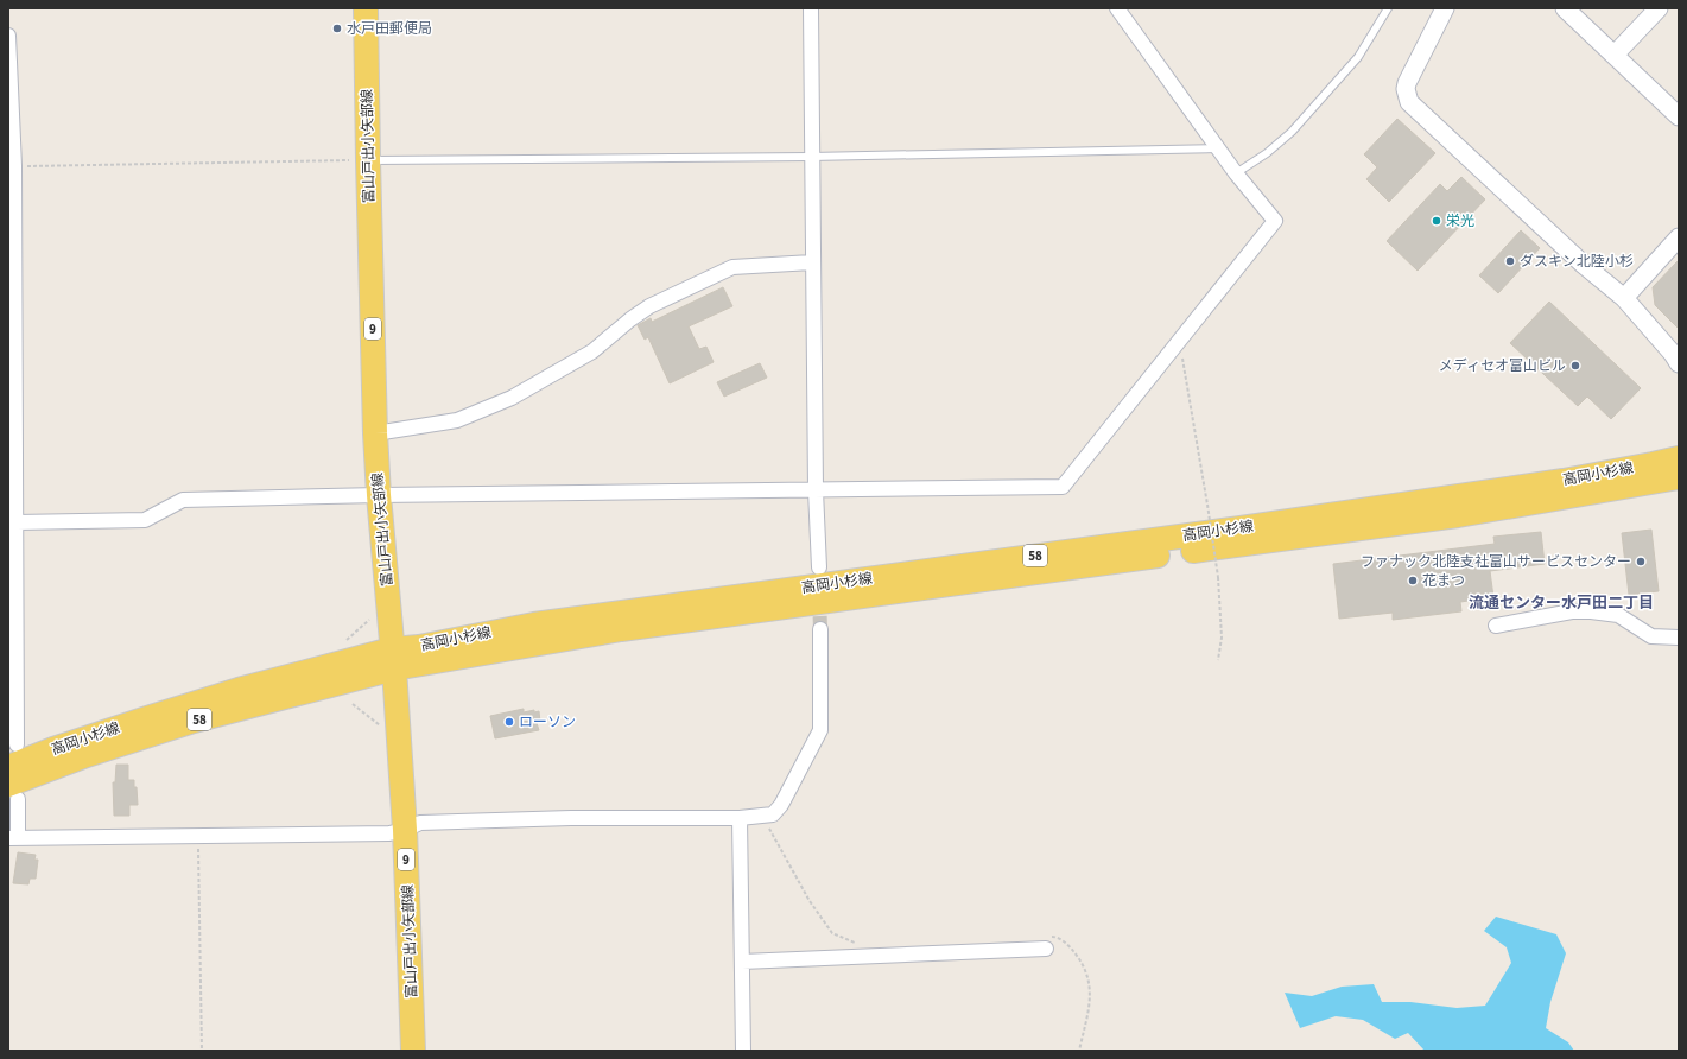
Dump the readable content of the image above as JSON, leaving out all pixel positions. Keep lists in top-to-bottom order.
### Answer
{
  "streets": {
    "main road": [
      "富山戸出小矢部線",
      "9",
      "高岡小杉線",
      "58"
    ]
  },
  "crossings": [
    ["富山戸出小矢部線", "高岡小杉線"]
  ],
  "districts": ["流通センター水戸田二丁目"],
  "places": [
    "水戸田郵便局",
    "栄光",
    "ダスキン北陸小杉",
    "メディセオ富山ビル",
    "ファナック北陸支社富山サービスセンター",
    "花まつ",
    "ローソン"
  ]
}
